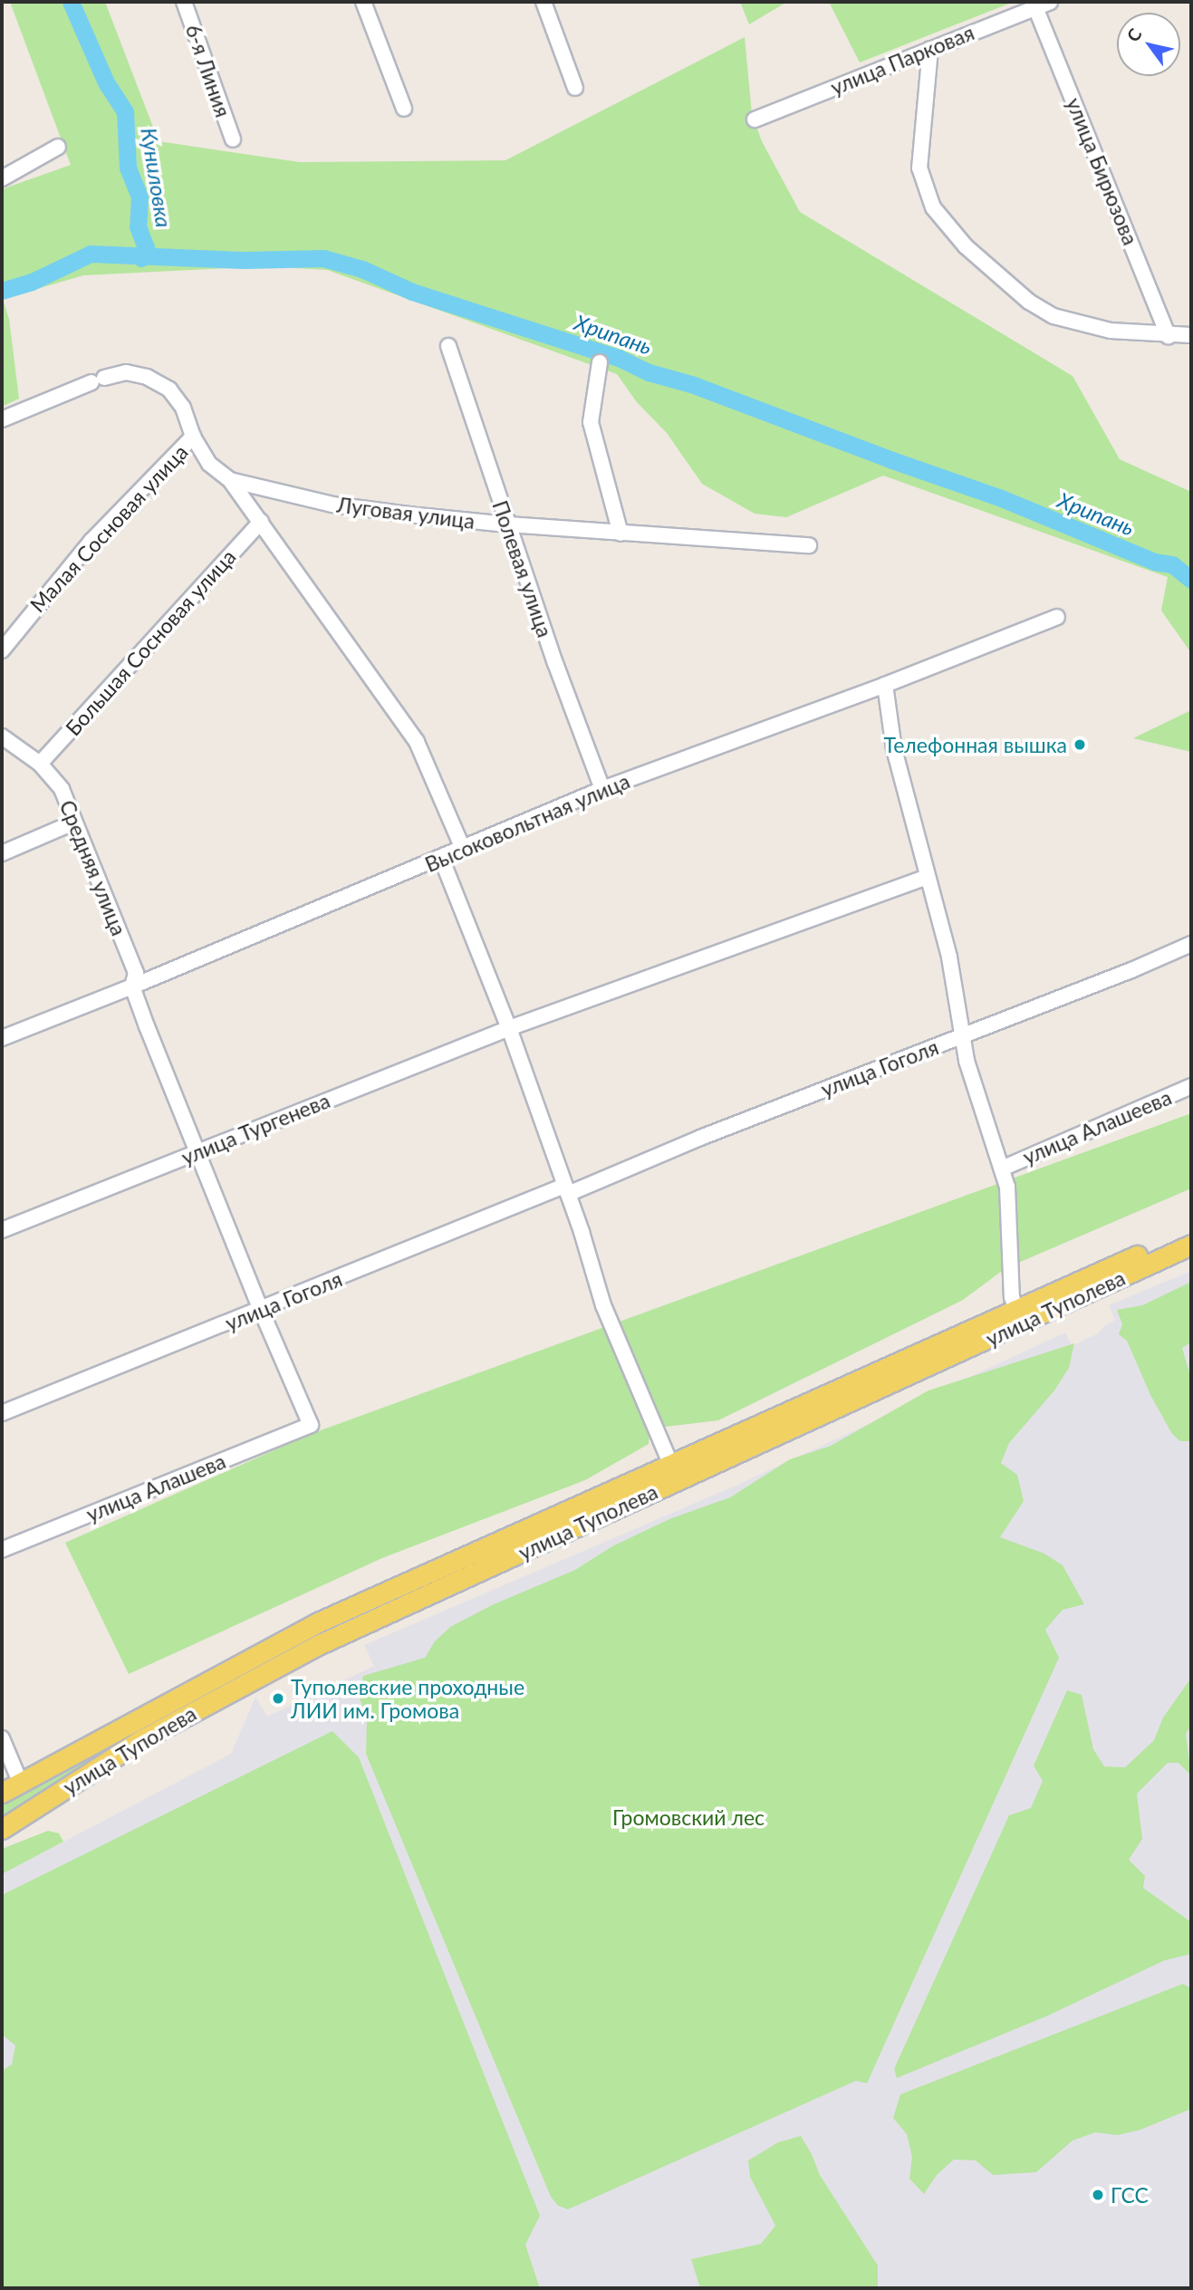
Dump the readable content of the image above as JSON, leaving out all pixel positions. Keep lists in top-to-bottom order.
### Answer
{
  "streets": {
    "main road": ["улица Туполева"],
    "street": [
      "улица Парковая",
      "6-я Линия",
      "улица Бирюзова",
      "Луговая улица",
      "Малая Сосновая улица",
      "Полевая улица",
      "Большая Сосновая улица",
      "Высоковольтная улица",
      "Средняя улица",
      "улица Гоголя",
      "улица Алашеева",
      "улица Тургенева",
      "улица Алашева"
    ]
  },
  "crossings": [
    ["улица Парковая", "улица Бирюзова"],
    ["Луговая улица", "Полевая улица"],
    ["Полевая улица", "Высоковольтная улица"],
    ["Большая Сосновая улица", "Средняя улица"],
    ["Высоковольтная улица", "Средняя улица"],
    ["Средняя улица", "улица Гоголя"],
    ["Средняя улица", "улица Тургенева"],
    ["Средняя улица", "улица Алашева"]
  ],
  "water": ["Куниловка", "Хрипань"],
  "parks": ["Громовский лес"],
  "places": ["Телефонная вышка", "Туполевские проходные ЛИИ им. Громова", "ГСС"],
  "north": "top left"
}
